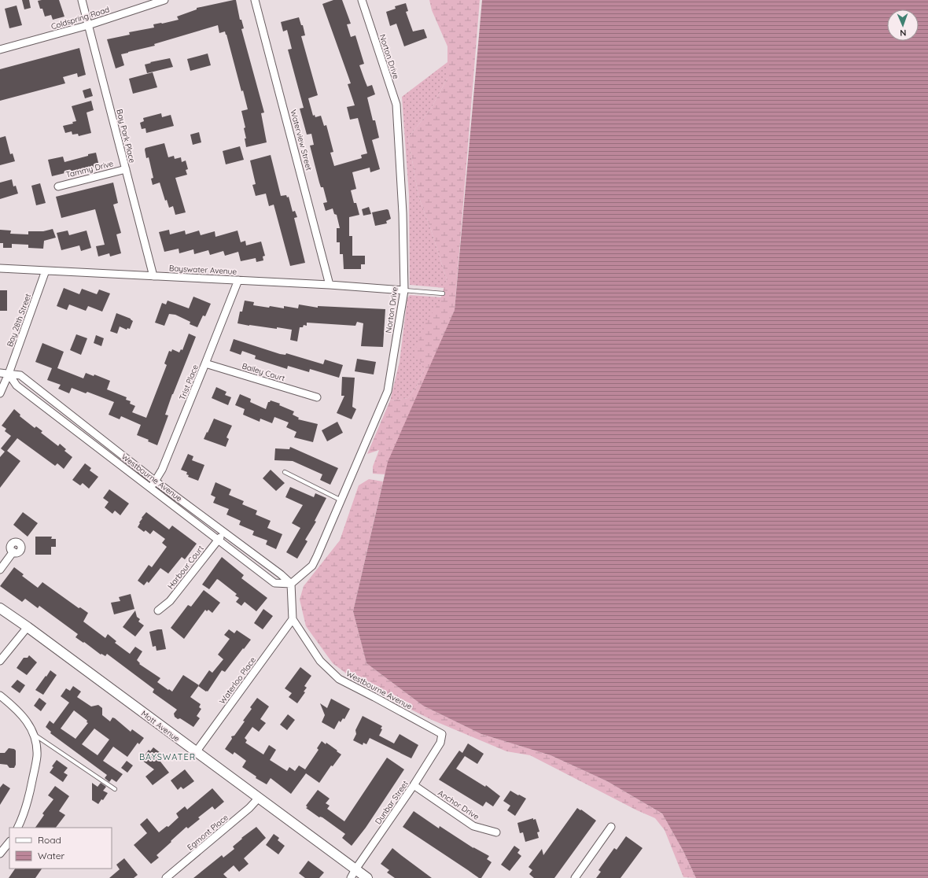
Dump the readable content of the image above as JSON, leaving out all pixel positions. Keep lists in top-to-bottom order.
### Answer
{
  "streets": {
    "street": [
      "Coldspring Road",
      "Norton Drive",
      "Bay Park Place",
      "Waterview Street",
      "Tammy Drive",
      "Bayswater Avenue",
      "Bay 28th Street",
      "Bailey Court",
      "Trist Place",
      "Westbourne Avenue",
      "Harbour Court",
      "Waterloo Place",
      "Mott Avenue",
      "Dunbar Street",
      "Anchor Drive",
      "Egmont Place"
    ]
  },
  "crossings": [
    ["Coldspring Road", "Bay Park Place"],
    ["Norton Drive", "Bayswater Avenue"],
    ["Norton Drive", "Westbourne Avenue"],
    ["Bay Park Place", "Tammy Drive"],
    ["Bay Park Place", "Bayswater Avenue"],
    ["Waterview Street", "Bayswater Avenue"],
    ["Bayswater Avenue", "Bay 28th Street"],
    ["Bayswater Avenue", "Trist Place"],
    ["Bay 28th Street", "Westbourne Avenue"],
    ["Bailey Court", "Trist Place"],
    ["Trist Place", "Westbourne Avenue"],
    ["Westbourne Avenue", "Harbour Court"],
    ["Westbourne Avenue", "Waterloo Place"],
    ["Westbourne Avenue", "Dunbar Street"],
    ["Waterloo Place", "Mott Avenue"],
    ["Mott Avenue", "Dunbar Street"],
    ["Mott Avenue", "Egmont Place"],
    ["Dunbar Street", "Anchor Drive"]
  ],
  "districts": ["BAYSWATER"],
  "legend": ["Road", "Water"],
  "north": "bottom"
}
